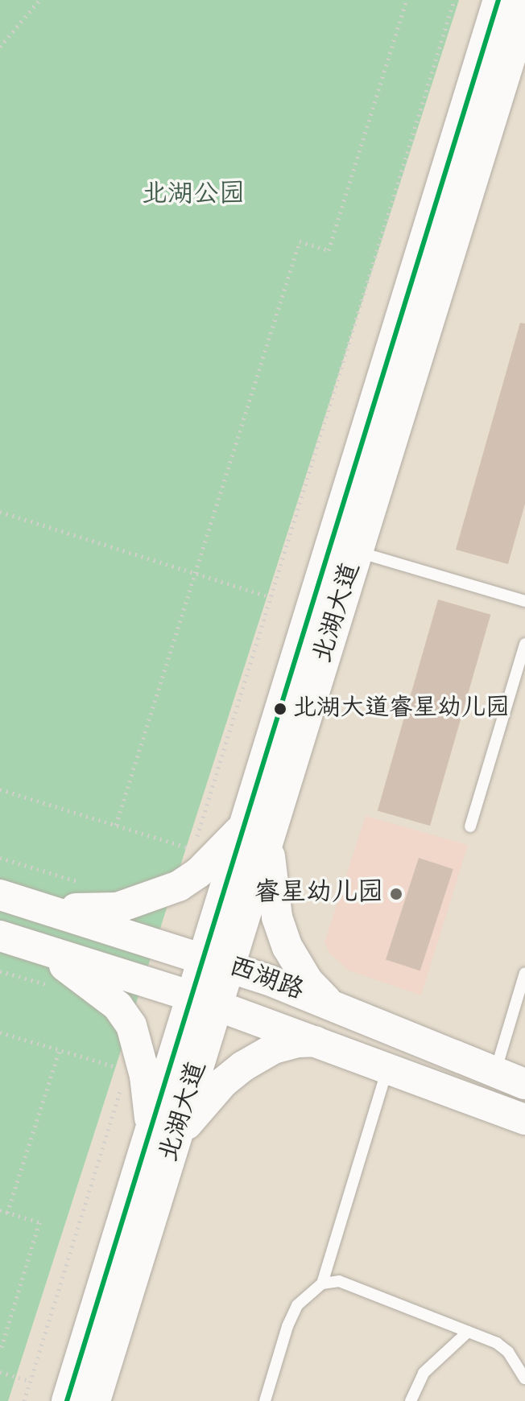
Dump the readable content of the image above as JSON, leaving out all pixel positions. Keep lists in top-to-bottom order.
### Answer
{
  "streets": {
    "main road": ["北湖大道", "西湖路"]
  },
  "crossings": [
    ["北湖大道", "西湖路"]
  ],
  "parks": ["北湖公园"],
  "places": ["北湖大道睿星幼儿园", "睿星幼儿园"]
}
